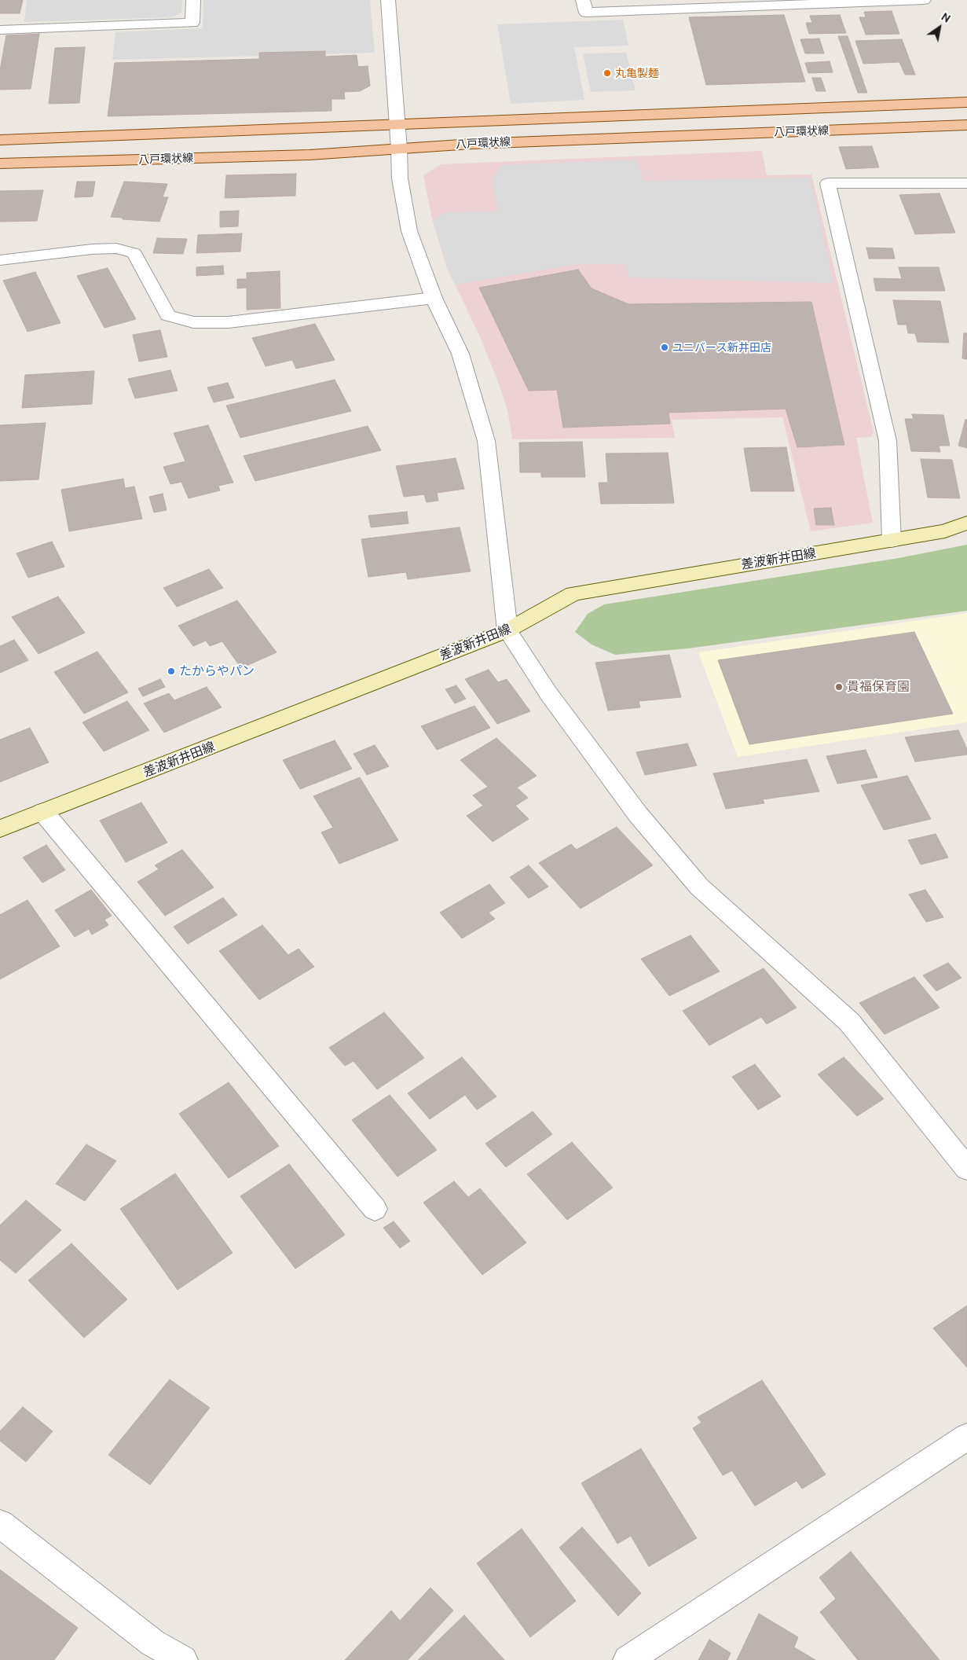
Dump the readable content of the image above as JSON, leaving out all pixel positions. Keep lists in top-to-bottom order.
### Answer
{
  "streets": {
    "main road": ["八戸環状線", "差波新井田線"]
  },
  "places": [
    "丸亀製麺",
    "ユニバース新井田店",
    "たからやパン",
    "貴福保育園"
  ],
  "north": "top right"
}
